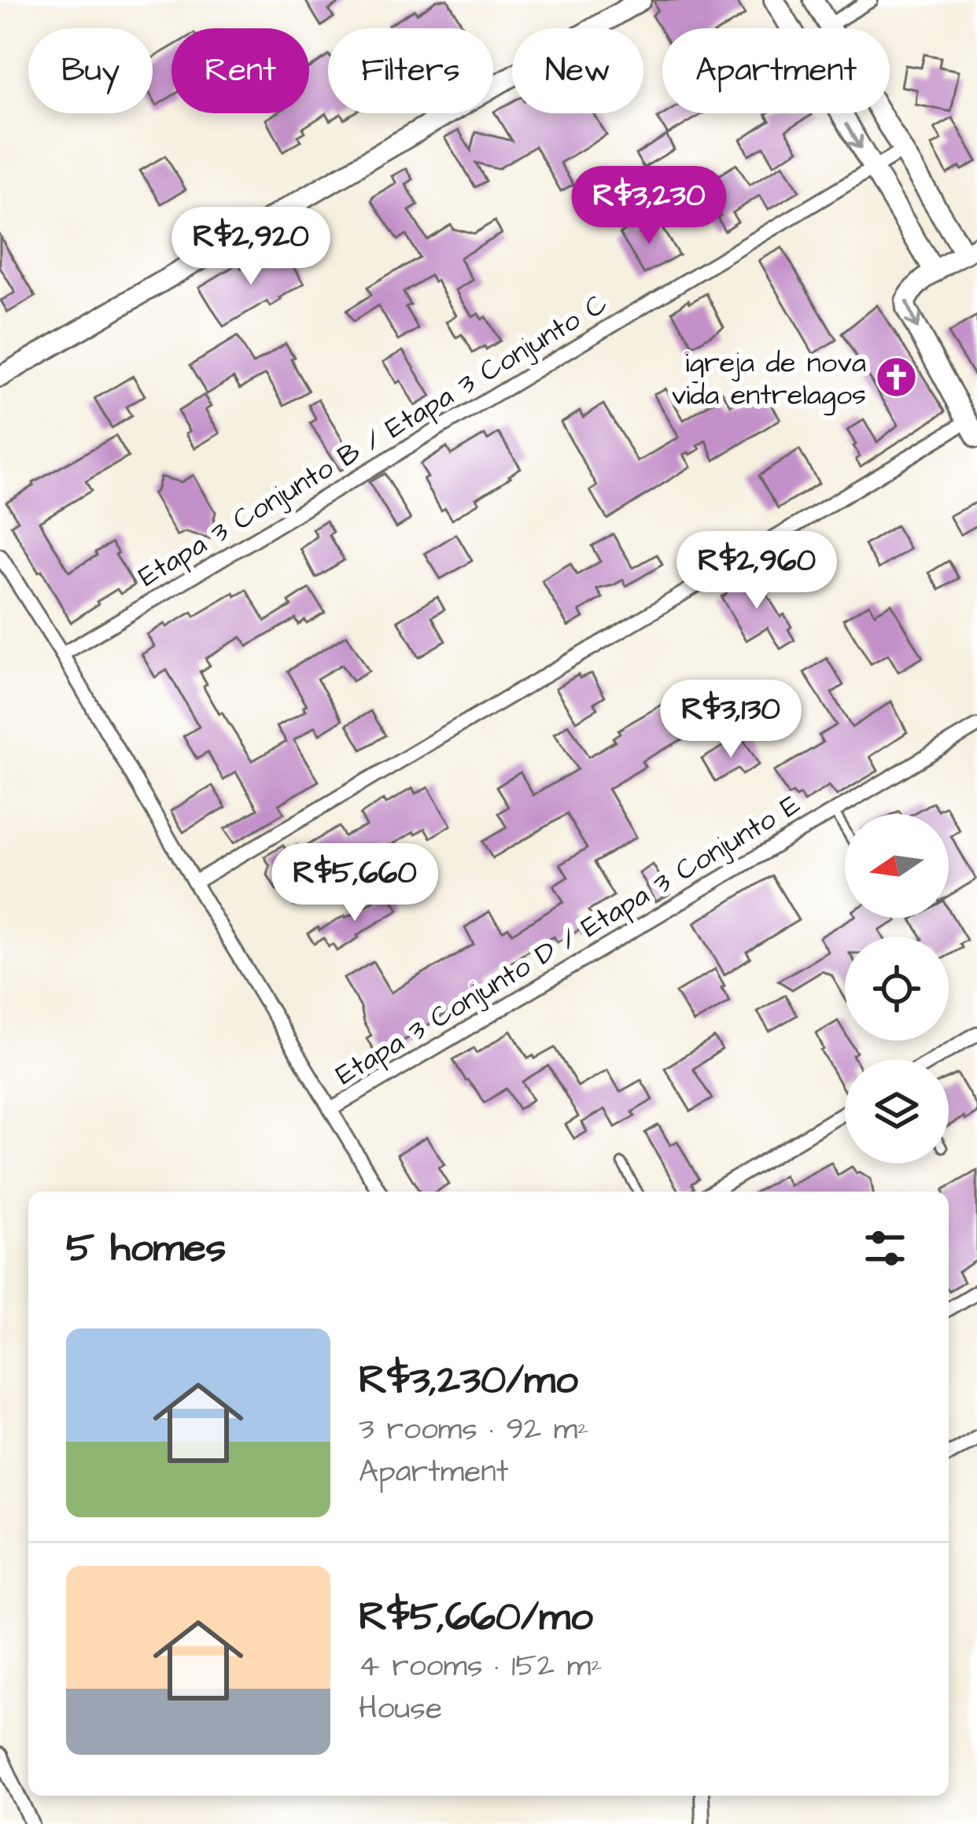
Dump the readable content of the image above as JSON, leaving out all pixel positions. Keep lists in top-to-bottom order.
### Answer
{
  "streets": {
    "street": ["Etapa 3 Conjunto B / Etapa 3 Conjunto C", "Etapa 3 Conjunto D / Etapa 3 Conjunto E"]
  },
  "places": {
    "church": ["igreja de nova vida entrelagos"]
  },
  "north": "left",
  "page": {
    "chip": [
      "Buy",
      "Rent",
      "Filters",
      "New",
      "Apartment"
    ],
    "price": [
      "R$3,230",
      "R$2,920",
      "R$2,960",
      "R$3,130",
      "R$5,660"
    ],
    "heading": "5 homes",
    "list": [
      {
        "name": "R$3,230/mo",
        "note": "3 rooms · 92 m² · Apartment"
      },
      {
        "name": "R$5,660/mo",
        "note": "4 rooms · 152 m² · House"
      }
    ]
  }
}
